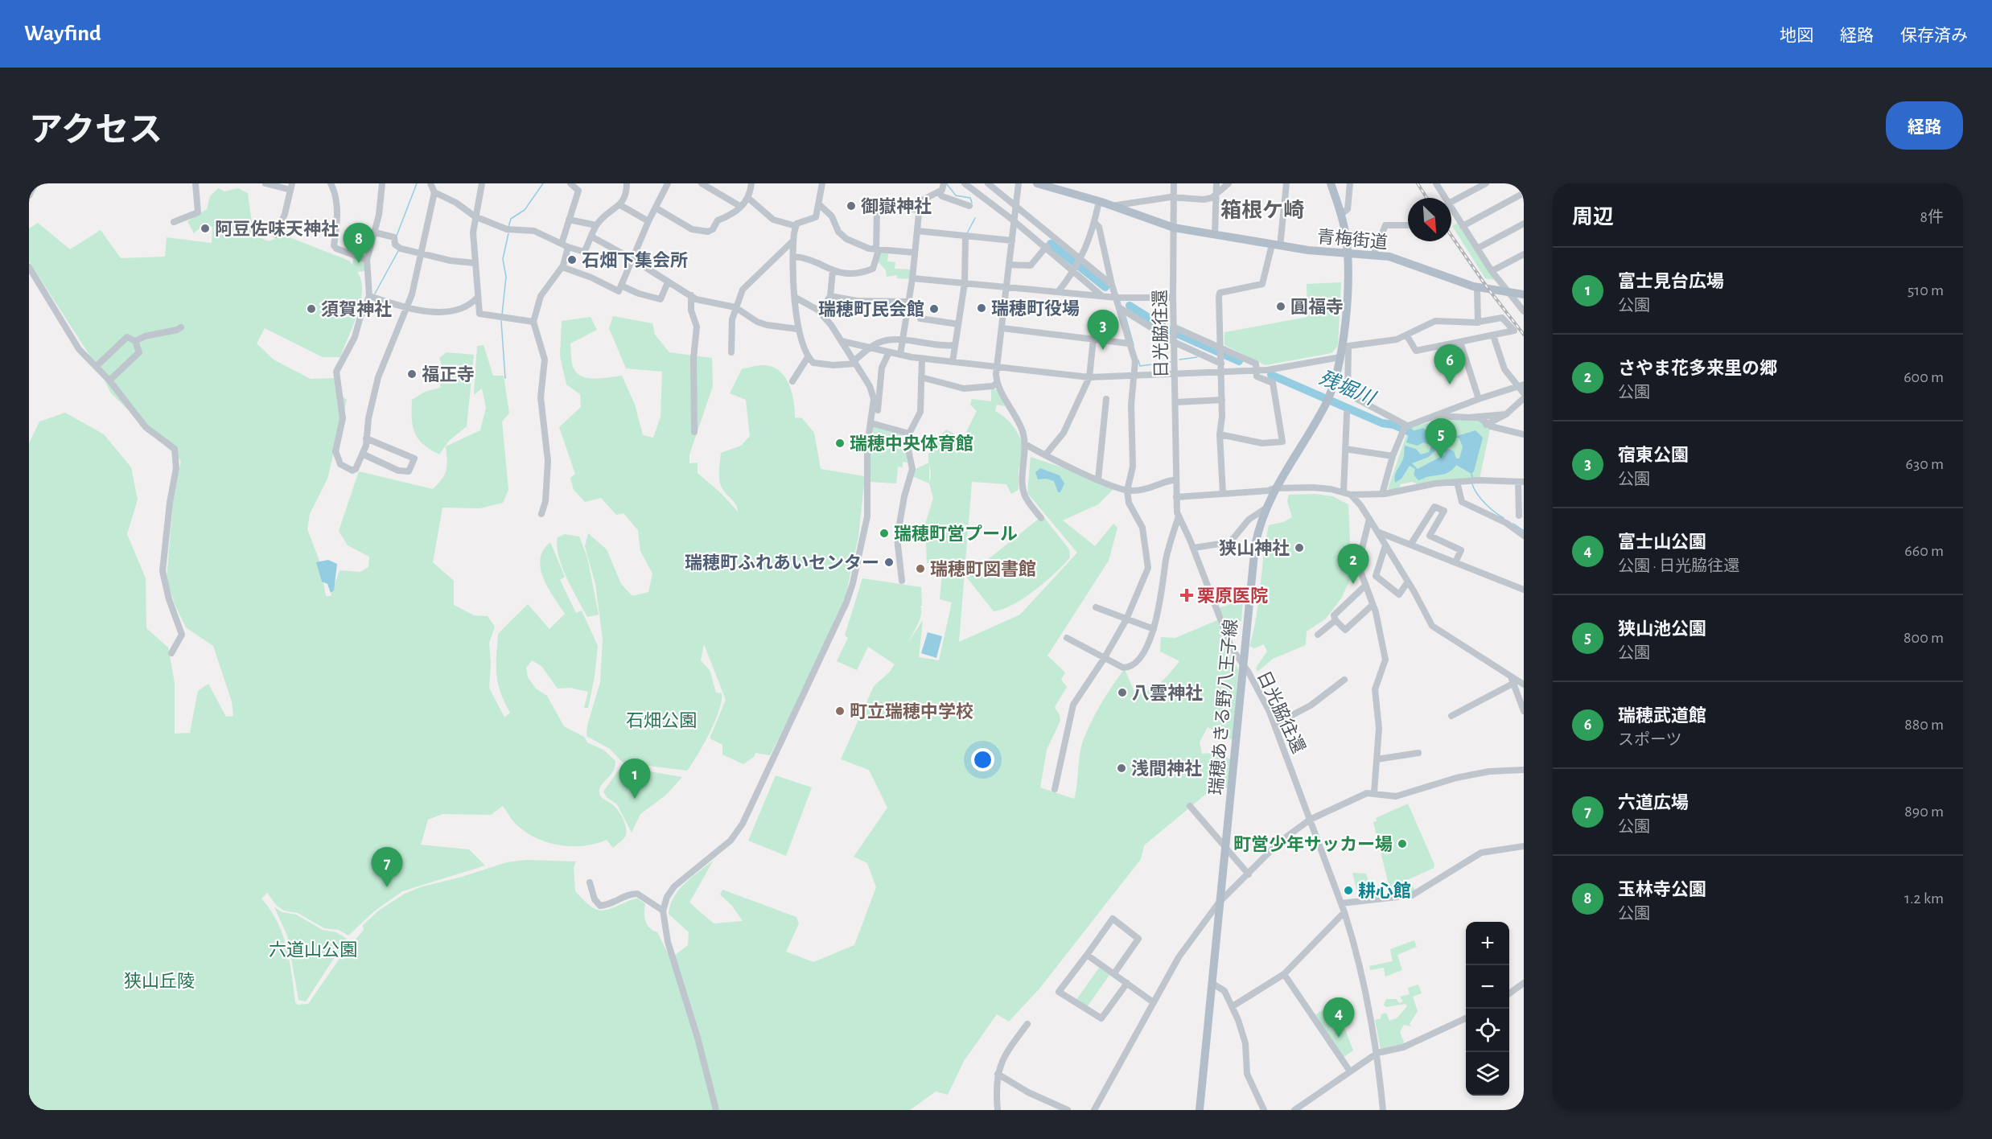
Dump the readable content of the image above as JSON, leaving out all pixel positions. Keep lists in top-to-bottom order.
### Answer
{
  "streets": {
    "main road": ["青梅街道", "瑞穂あきる野八王子線"],
    "street": ["日光脇往還"]
  },
  "crossings": [
    ["青梅街道", "日光脇往還"],
    ["青梅街道", "瑞穂あきる野八王子線"],
    ["日光脇往還", "瑞穂あきる野八王子線"]
  ],
  "districts": ["箱根ケ崎"],
  "water": ["残堀川"],
  "parks": ["石畑公園", "六道山公園", "狭山丘陵"],
  "places": {
    "other": [
      "御嶽神社",
      "阿豆佐味天神社",
      "石畑下集会所",
      "圓福寺",
      "瑞穂町役場",
      "須賀神社",
      "瑞穂町民会館",
      "福正寺",
      "瑞穂中央体育館",
      "瑞穂町営プール",
      "狭山神社",
      "瑞穂町ふれあいセンター",
      "瑞穂町図書館",
      "八雲神社",
      "町立瑞穂中学校",
      "浅間神社",
      "町営少年サッカー場",
      "耕心館"
    ],
    "health": ["栗原医院"]
  },
  "north": "bottom right",
  "page": {
    "header": "Wayfind",
    "nav": ["地図", "経路", "保存済み"],
    "title": "アクセス",
    "buttons": "経路",
    "heading": ["周辺", "8件"],
    "pins": [
      "8",
      "3",
      "6",
      "5",
      "2",
      "1",
      "7",
      "4"
    ],
    "list": [
      {
        "mark": "1",
        "name": "富士見台広場",
        "note": "公園",
        "value": "510 m"
      },
      {
        "mark": "2",
        "name": "さやま花多来里の郷",
        "note": "公園",
        "value": "600 m"
      },
      {
        "mark": "3",
        "name": "宿東公園",
        "note": "公園",
        "value": "630 m"
      },
      {
        "mark": "4",
        "name": "富士山公園",
        "note": "公園 · 日光脇往還",
        "value": "660 m"
      },
      {
        "mark": "5",
        "name": "狭山池公園",
        "note": "公園",
        "value": "800 m"
      },
      {
        "mark": "6",
        "name": "瑞穂武道館",
        "note": "スポーツ",
        "value": "880 m"
      },
      {
        "mark": "7",
        "name": "六道広場",
        "note": "公園",
        "value": "890 m"
      },
      {
        "mark": "8",
        "name": "玉林寺公園",
        "note": "公園",
        "value": "1.2 km"
      }
    ],
    "map_buttons": ["+", "−"]
  }
}
